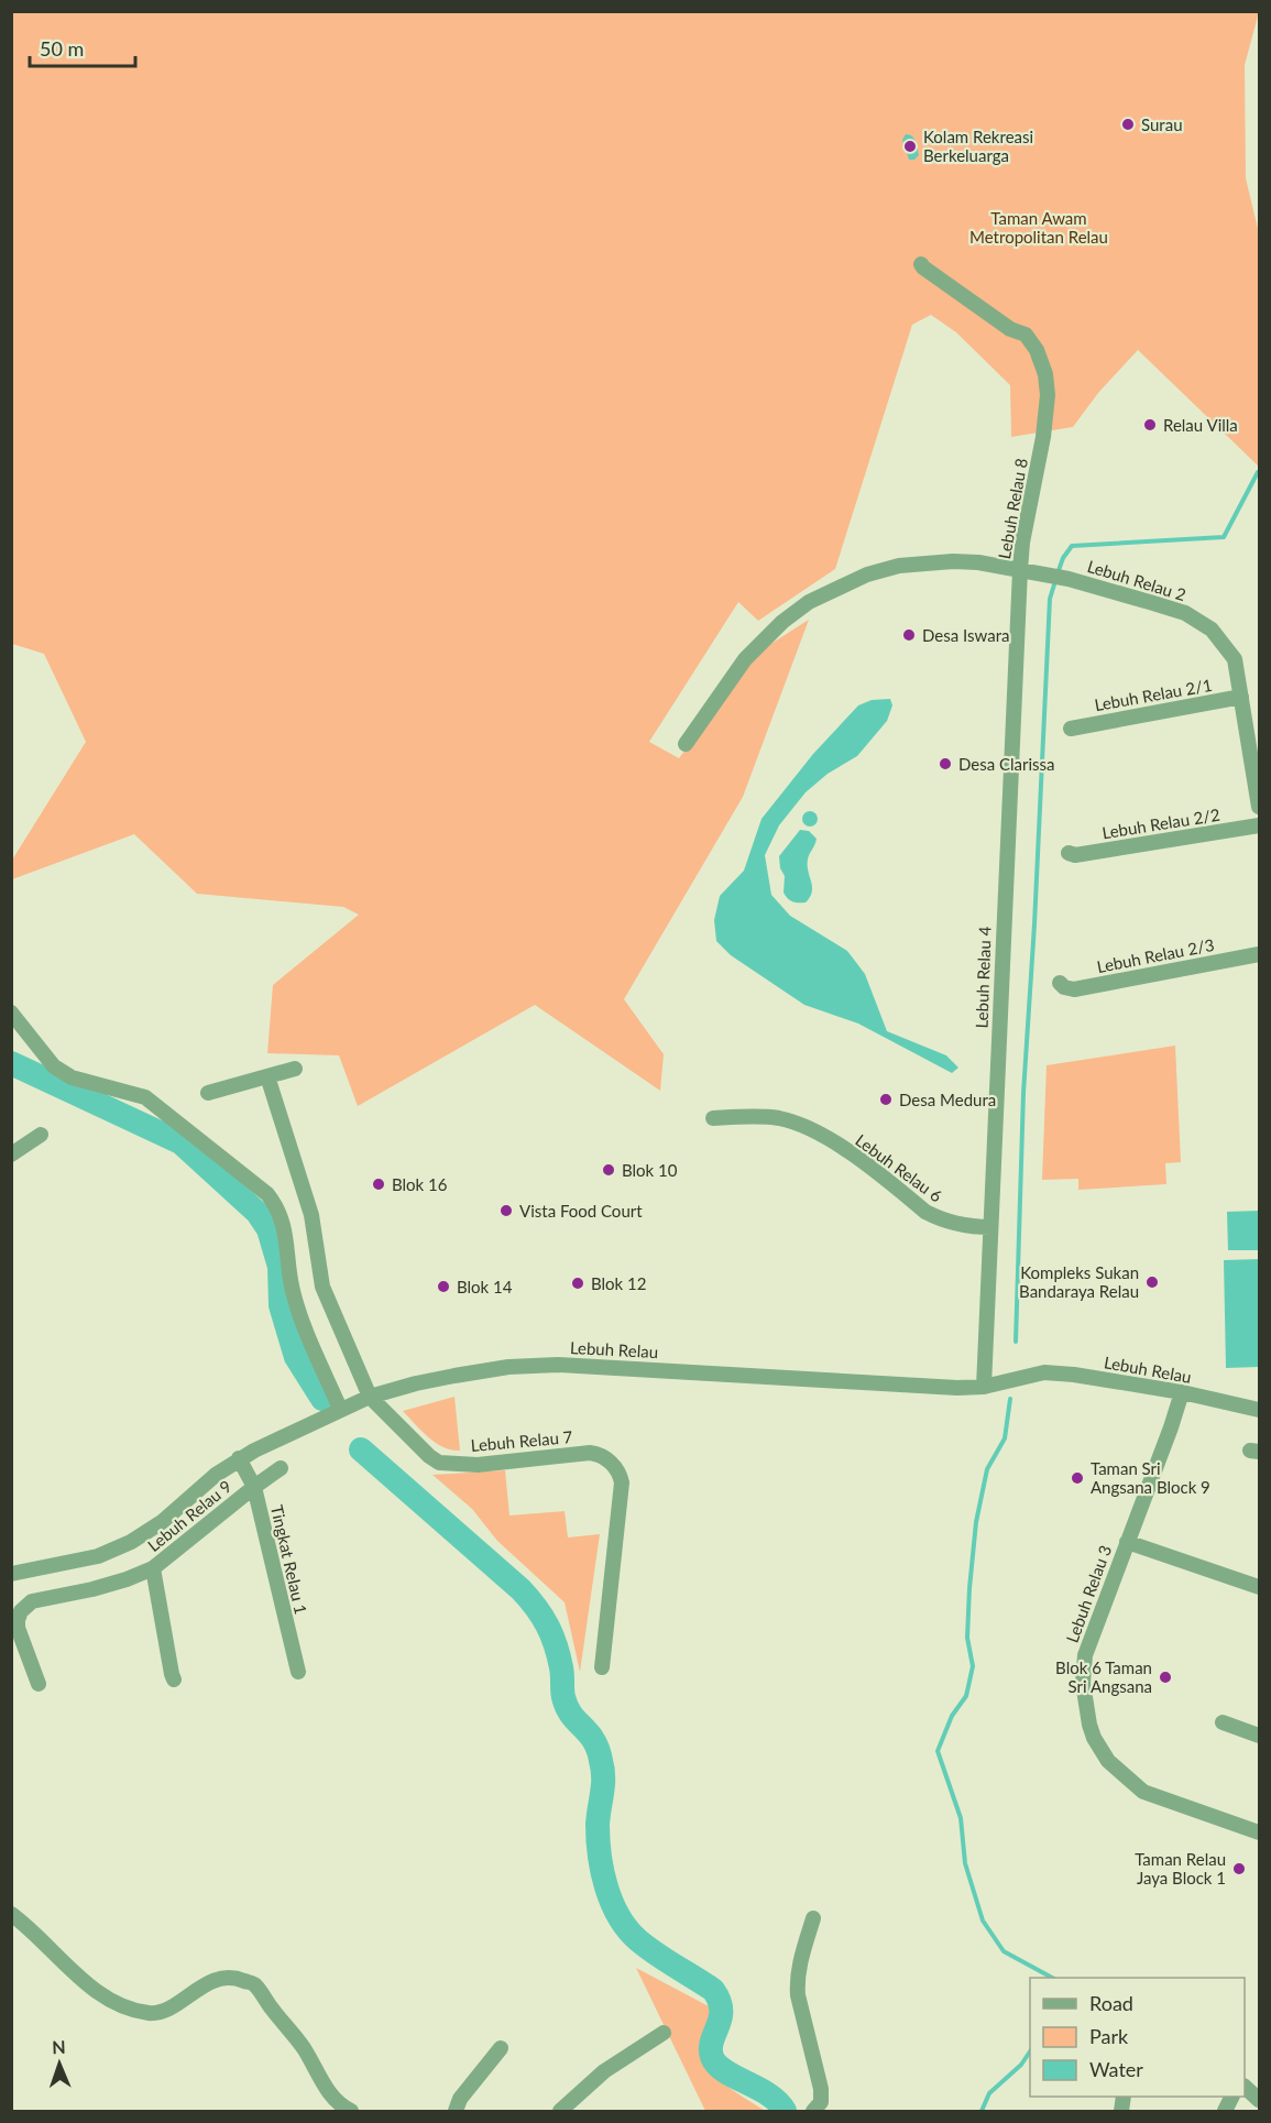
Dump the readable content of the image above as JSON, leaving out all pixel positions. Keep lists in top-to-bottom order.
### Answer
{
  "streets": {
    "street": [
      "Lebuh Relau 8",
      "Lebuh Relau 2",
      "Lebuh Relau 2/1",
      "Lebuh Relau 2/2",
      "Lebuh Relau 2/3",
      "Lebuh Relau 4",
      "Lebuh Relau 6",
      "Lebuh Relau",
      "Lebuh Relau 7",
      "Lebuh Relau 9",
      "Tingkat Relau 1",
      "Lebuh Relau 3"
    ]
  },
  "crossings": [
    ["Lebuh Relau 8", "Lebuh Relau 2"],
    ["Lebuh Relau 8", "Lebuh Relau 4"],
    ["Lebuh Relau 2", "Lebuh Relau 2/1"],
    ["Lebuh Relau 2", "Lebuh Relau 4"],
    ["Lebuh Relau 4", "Lebuh Relau 6"],
    ["Lebuh Relau 4", "Lebuh Relau"],
    ["Lebuh Relau", "Lebuh Relau 7"],
    ["Lebuh Relau", "Tingkat Relau 1"],
    ["Lebuh Relau", "Lebuh Relau 3"],
    ["Lebuh Relau 9", "Tingkat Relau 1"]
  ],
  "parks": ["Taman Awam Metropolitan Relau"],
  "places": [
    "Surau",
    "Kolam Rekreasi Berkeluarga",
    "Relau Villa",
    "Desa Iswara",
    "Desa Clarissa",
    "Desa Medura",
    "Blok 10",
    "Blok 16",
    "Vista Food Court",
    "Kompleks Sukan Bandaraya Relau",
    "Blok 12",
    "Blok 14",
    "Taman Sri Angsana Block 9",
    "Blok 6 Taman Sri Angsana",
    "Taman Relau Jaya Block 1"
  ],
  "legend": ["Road", "Park", "Water"],
  "scale_bar": "50 m",
  "north": "top"
}
